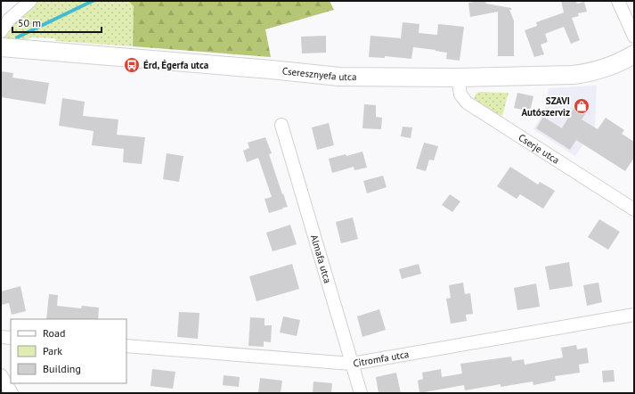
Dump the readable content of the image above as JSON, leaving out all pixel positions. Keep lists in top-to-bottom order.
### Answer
{
  "streets": {
    "street": [
      "Cseresznyefa utca",
      "Cserje utca",
      "Almafa utca",
      "Citromfa utca"
    ]
  },
  "crossings": [
    ["Cseresznyefa utca", "Cserje utca"],
    ["Almafa utca", "Citromfa utca"]
  ],
  "places": {
    "bus stop": ["Érd, Égerfa utca"],
    "shop": ["SZAVI Autószerviz"]
  },
  "legend": ["Road", "Park", "Building"],
  "scale_bar": "50 m"
}
